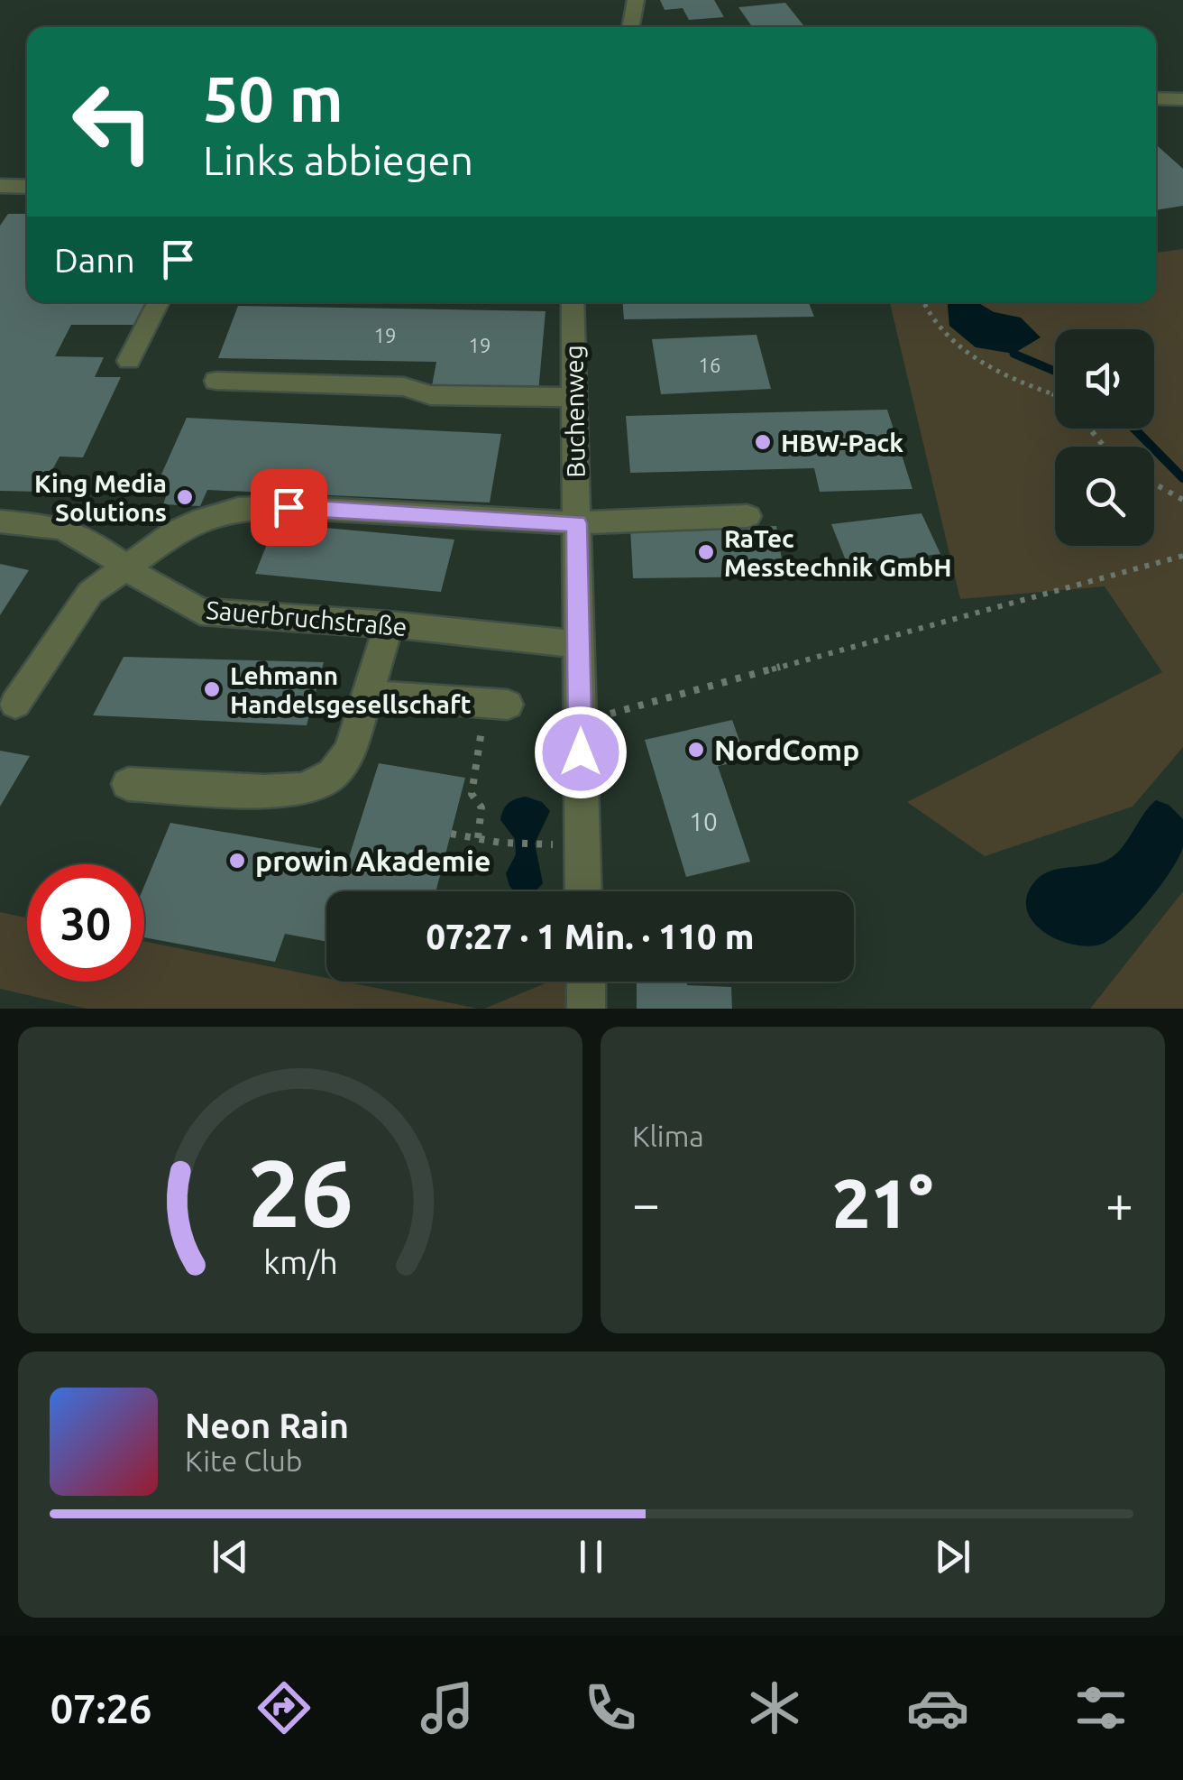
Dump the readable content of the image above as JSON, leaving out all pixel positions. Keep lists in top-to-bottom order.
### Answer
{
  "streets": {
    "street": ["Buchenweg", "Sauerbruchstraße"]
  },
  "crossings": [
    ["Buchenweg", "Sauerbruchstraße"]
  ],
  "places": [
    "HBW-Pack",
    "King Media Solutions",
    "RaTec Messtechnik GmbH",
    "Lehmann Handelsgesellschaft",
    "NordComp",
    "prowin Akademie"
  ],
  "house_numbers": [
    "19",
    "19",
    "16",
    "10"
  ],
  "page": {
    "turn": ["50 m", "Links abbiegen"],
    "then": "Dann",
    "limit": "30",
    "trip": "07:27 · 1 Min. · 110 m",
    "tile": "Klima",
    "heat": ["−", "21°", "+"],
    "song": ["Neon Rain", "Kite Club"],
    "tabs": "07:26",
    "gauge": ["26", "km/h"]
  }
}
